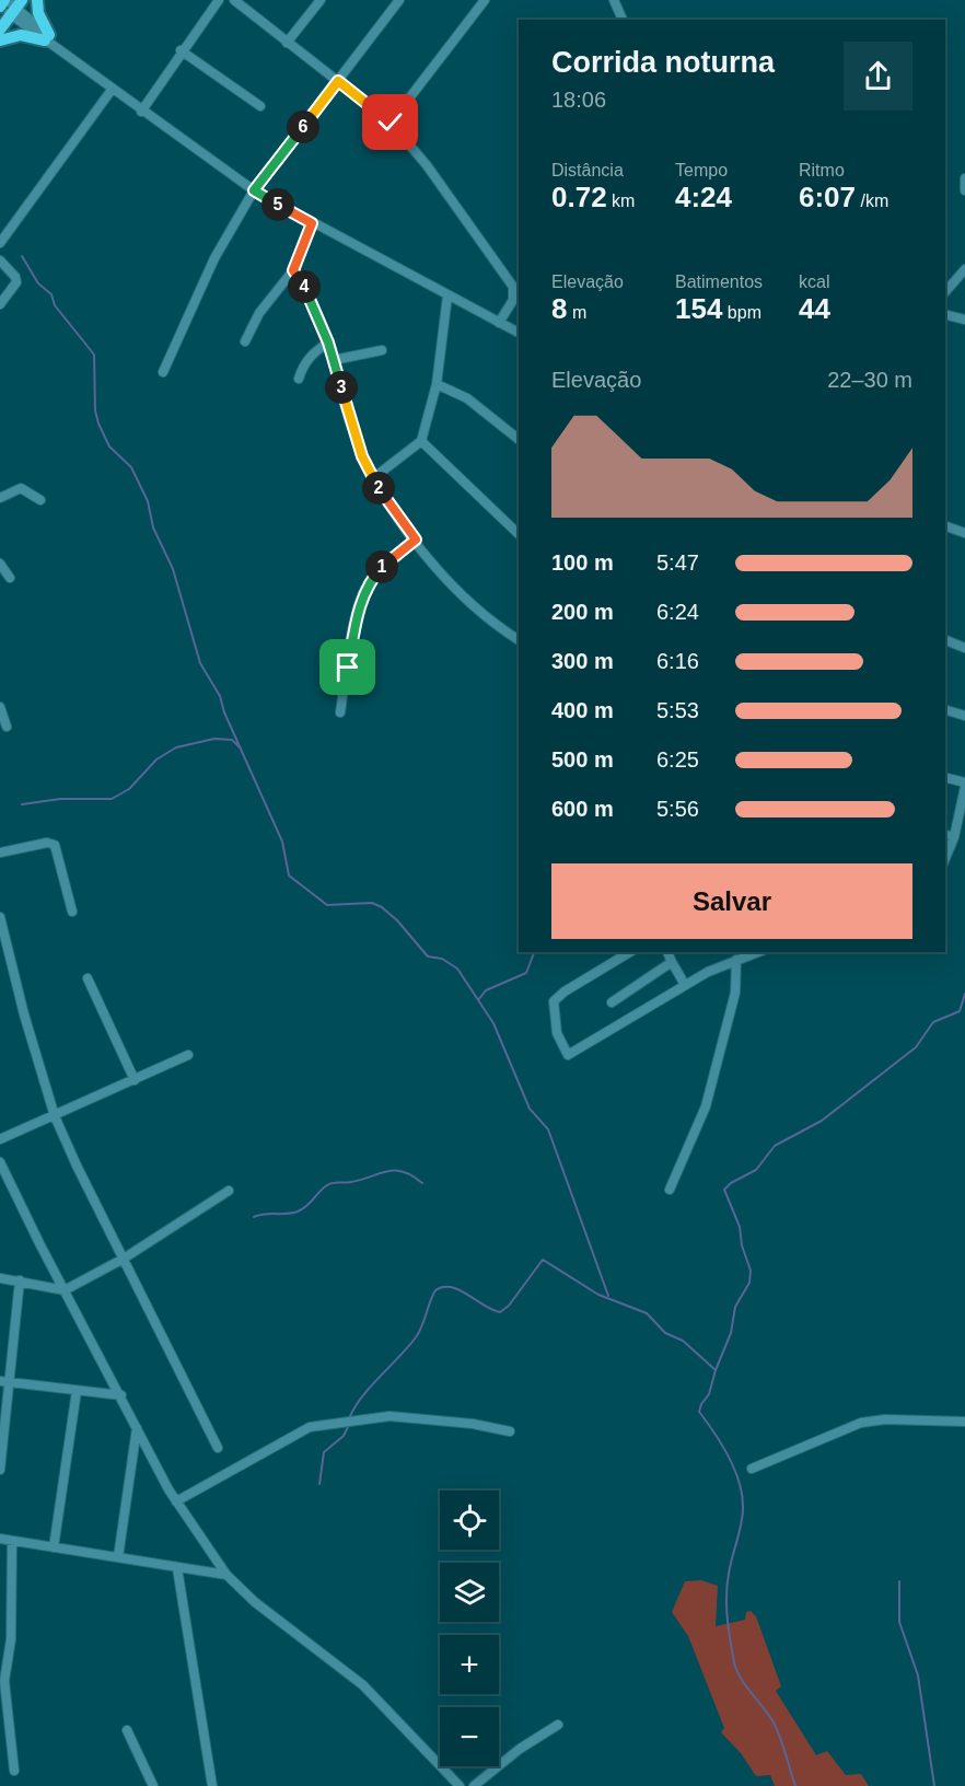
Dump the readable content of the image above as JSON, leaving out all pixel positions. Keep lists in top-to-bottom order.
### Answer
{
  "page": {
    "heading": ["Corrida noturna", "18:06"],
    "pins": [
      "6",
      "5",
      "4",
      "3",
      "2",
      "1"
    ],
    "stats": [
      ["Distância", "0.72 km"],
      ["Tempo", "4:24"],
      ["Ritmo", "6:07 /km"],
      ["Elevação", "8 m"],
      ["Batimentos", "154 bpm"],
      ["kcal", "44"]
    ],
    "chart": ["Elevação", "22–30 m"],
    "list": [
      {
        "name": "100 m",
        "note": "5:47"
      },
      {
        "name": "200 m",
        "note": "6:24"
      },
      {
        "name": "300 m",
        "note": "6:16"
      },
      {
        "name": "400 m",
        "note": "5:53"
      },
      {
        "name": "500 m",
        "note": "6:25"
      },
      {
        "name": "600 m",
        "note": "5:56"
      }
    ],
    "buttons": "Salvar",
    "map_buttons": ["+", "−"]
  }
}
